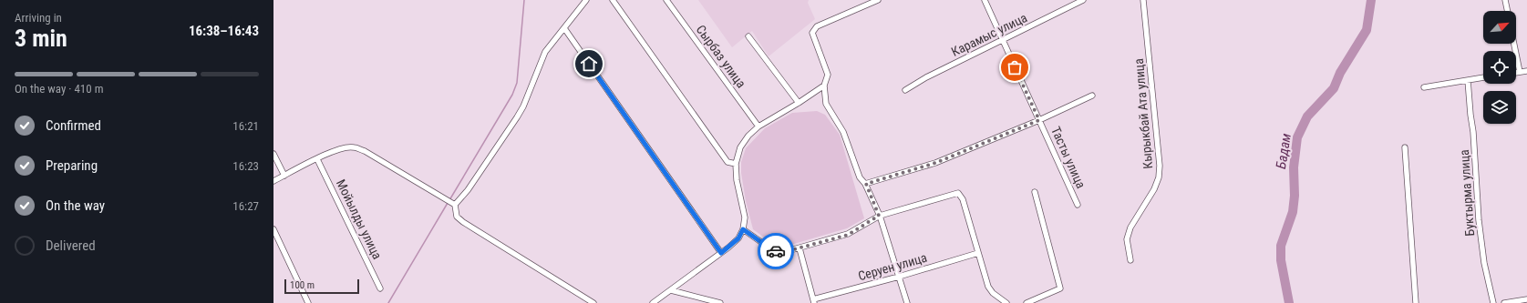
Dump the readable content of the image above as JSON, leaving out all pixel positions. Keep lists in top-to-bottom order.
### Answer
{
  "streets": {
    "street": [
      "Карамыс улица",
      "Сырбаз улица",
      "Кырыкбай Ата улица",
      "Тасты улица",
      "Буктырма улица",
      "Мойылды улица",
      "Серуен улица"
    ]
  },
  "crossings": [
    ["Карамыс улица", "Тасты улица"]
  ],
  "water": ["Бадам"],
  "scale_bar": "100 m",
  "north": "top right",
  "page": {
    "heading": ["3 min", "Arriving in", "16:38–16:43"],
    "bar": "On the way · 410 m",
    "list": [
      ["Confirmed", "16:21"],
      ["Preparing", "16:23"],
      ["On the way", "16:27"],
      "Delivered"
    ],
    "scale": "100 m"
  }
}
